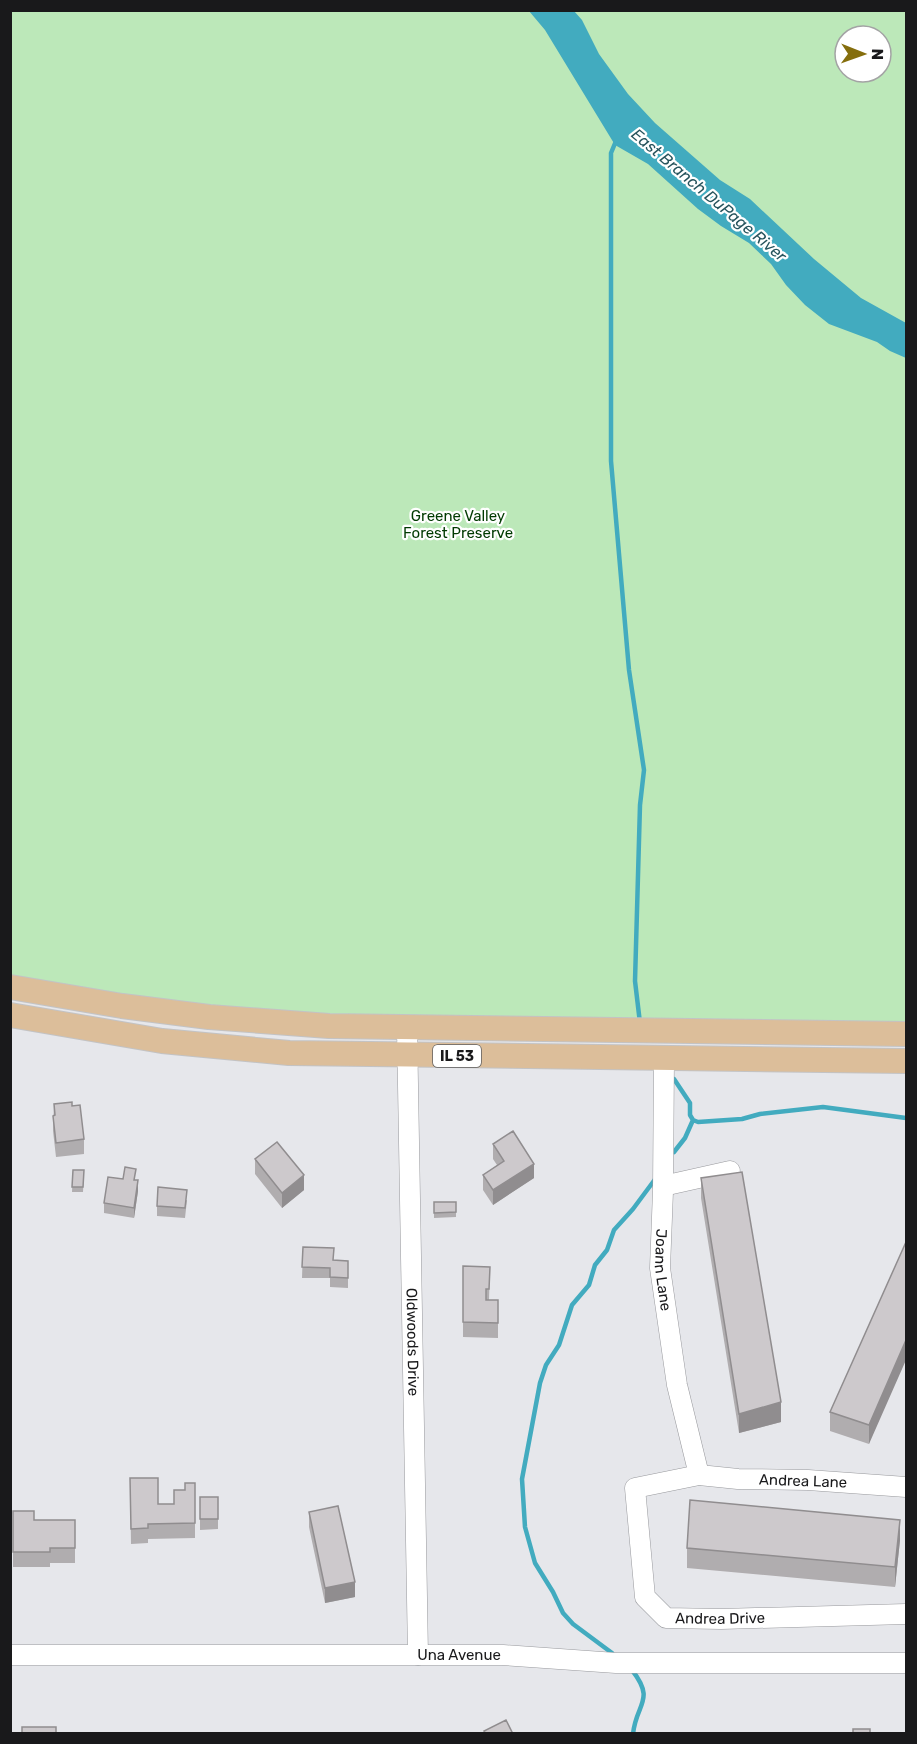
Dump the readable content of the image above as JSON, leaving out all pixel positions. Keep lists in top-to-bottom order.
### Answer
{
  "streets": {
    "main road": ["IL 53"],
    "street": [
      "Joann Lane",
      "Oldwoods Drive",
      "Andrea Lane",
      "Andrea Drive",
      "Una Avenue"
    ]
  },
  "crossings": [
    ["IL 53", "Joann Lane"],
    ["IL 53", "Oldwoods Drive"],
    ["Joann Lane", "Andrea Lane"],
    ["Joann Lane", "Andrea Drive"],
    ["Oldwoods Drive", "Una Avenue"],
    ["Andrea Lane", "Andrea Drive"]
  ],
  "water": ["East Branch DuPage River"],
  "parks": ["Greene Valley Forest Preserve"],
  "north": "right"
}
